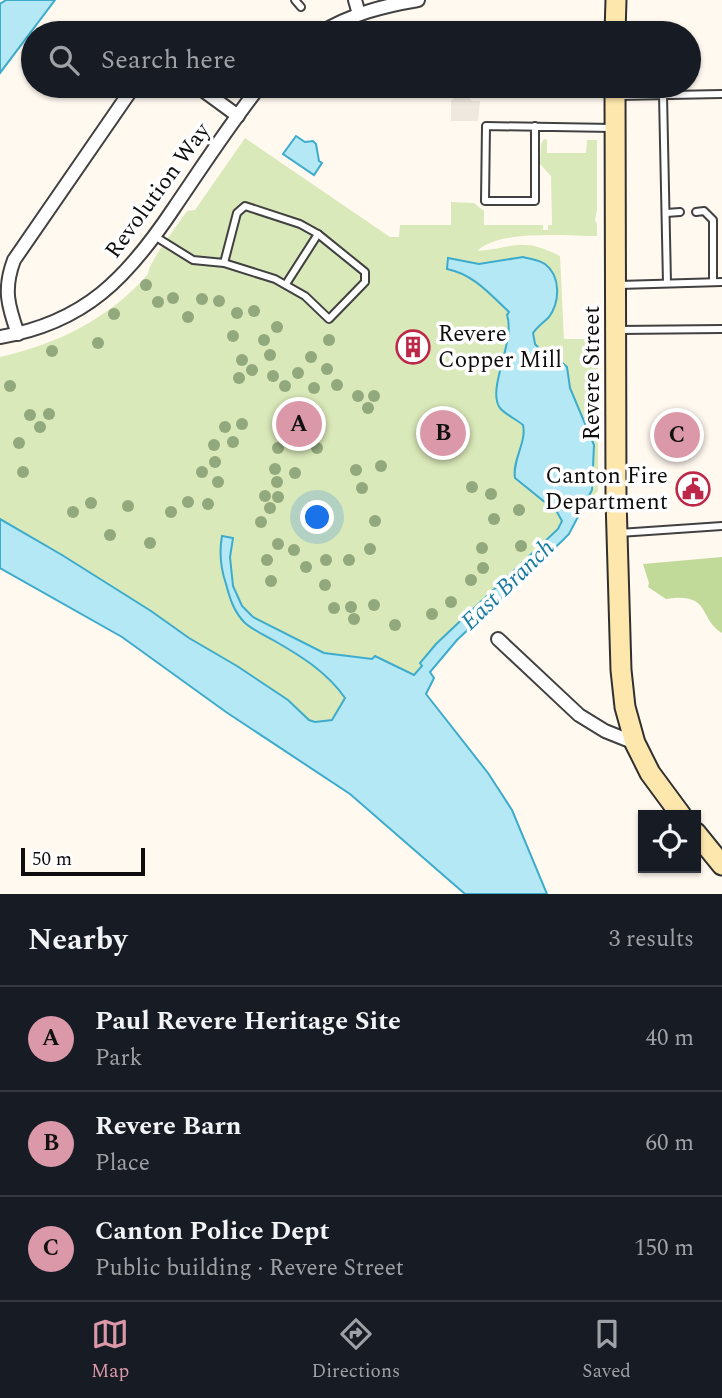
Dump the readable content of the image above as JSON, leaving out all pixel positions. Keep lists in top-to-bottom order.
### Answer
{
  "streets": {
    "street": ["Revolution Way", "Revere Street"]
  },
  "water": ["East Branch"],
  "places": {
    "building": ["Revere Copper Mill"],
    "public building": ["Canton Fire Department"]
  },
  "scale_bar": "50 m",
  "page": {
    "search": "Search here",
    "pins": ["A", "B", "C"],
    "scale": "50 m",
    "heading": ["Nearby", "3 results"],
    "list": [
      {
        "mark": "A",
        "name": "Paul Revere Heritage Site",
        "note": "Park",
        "value": "40 m"
      },
      {
        "mark": "B",
        "name": "Revere Barn",
        "note": "Place",
        "value": "60 m"
      },
      {
        "mark": "C",
        "name": "Canton Police Dept",
        "note": "Public building · Revere Street",
        "value": "150 m"
      }
    ],
    "nav": ["Map", "Directions", "Saved"]
  }
}
